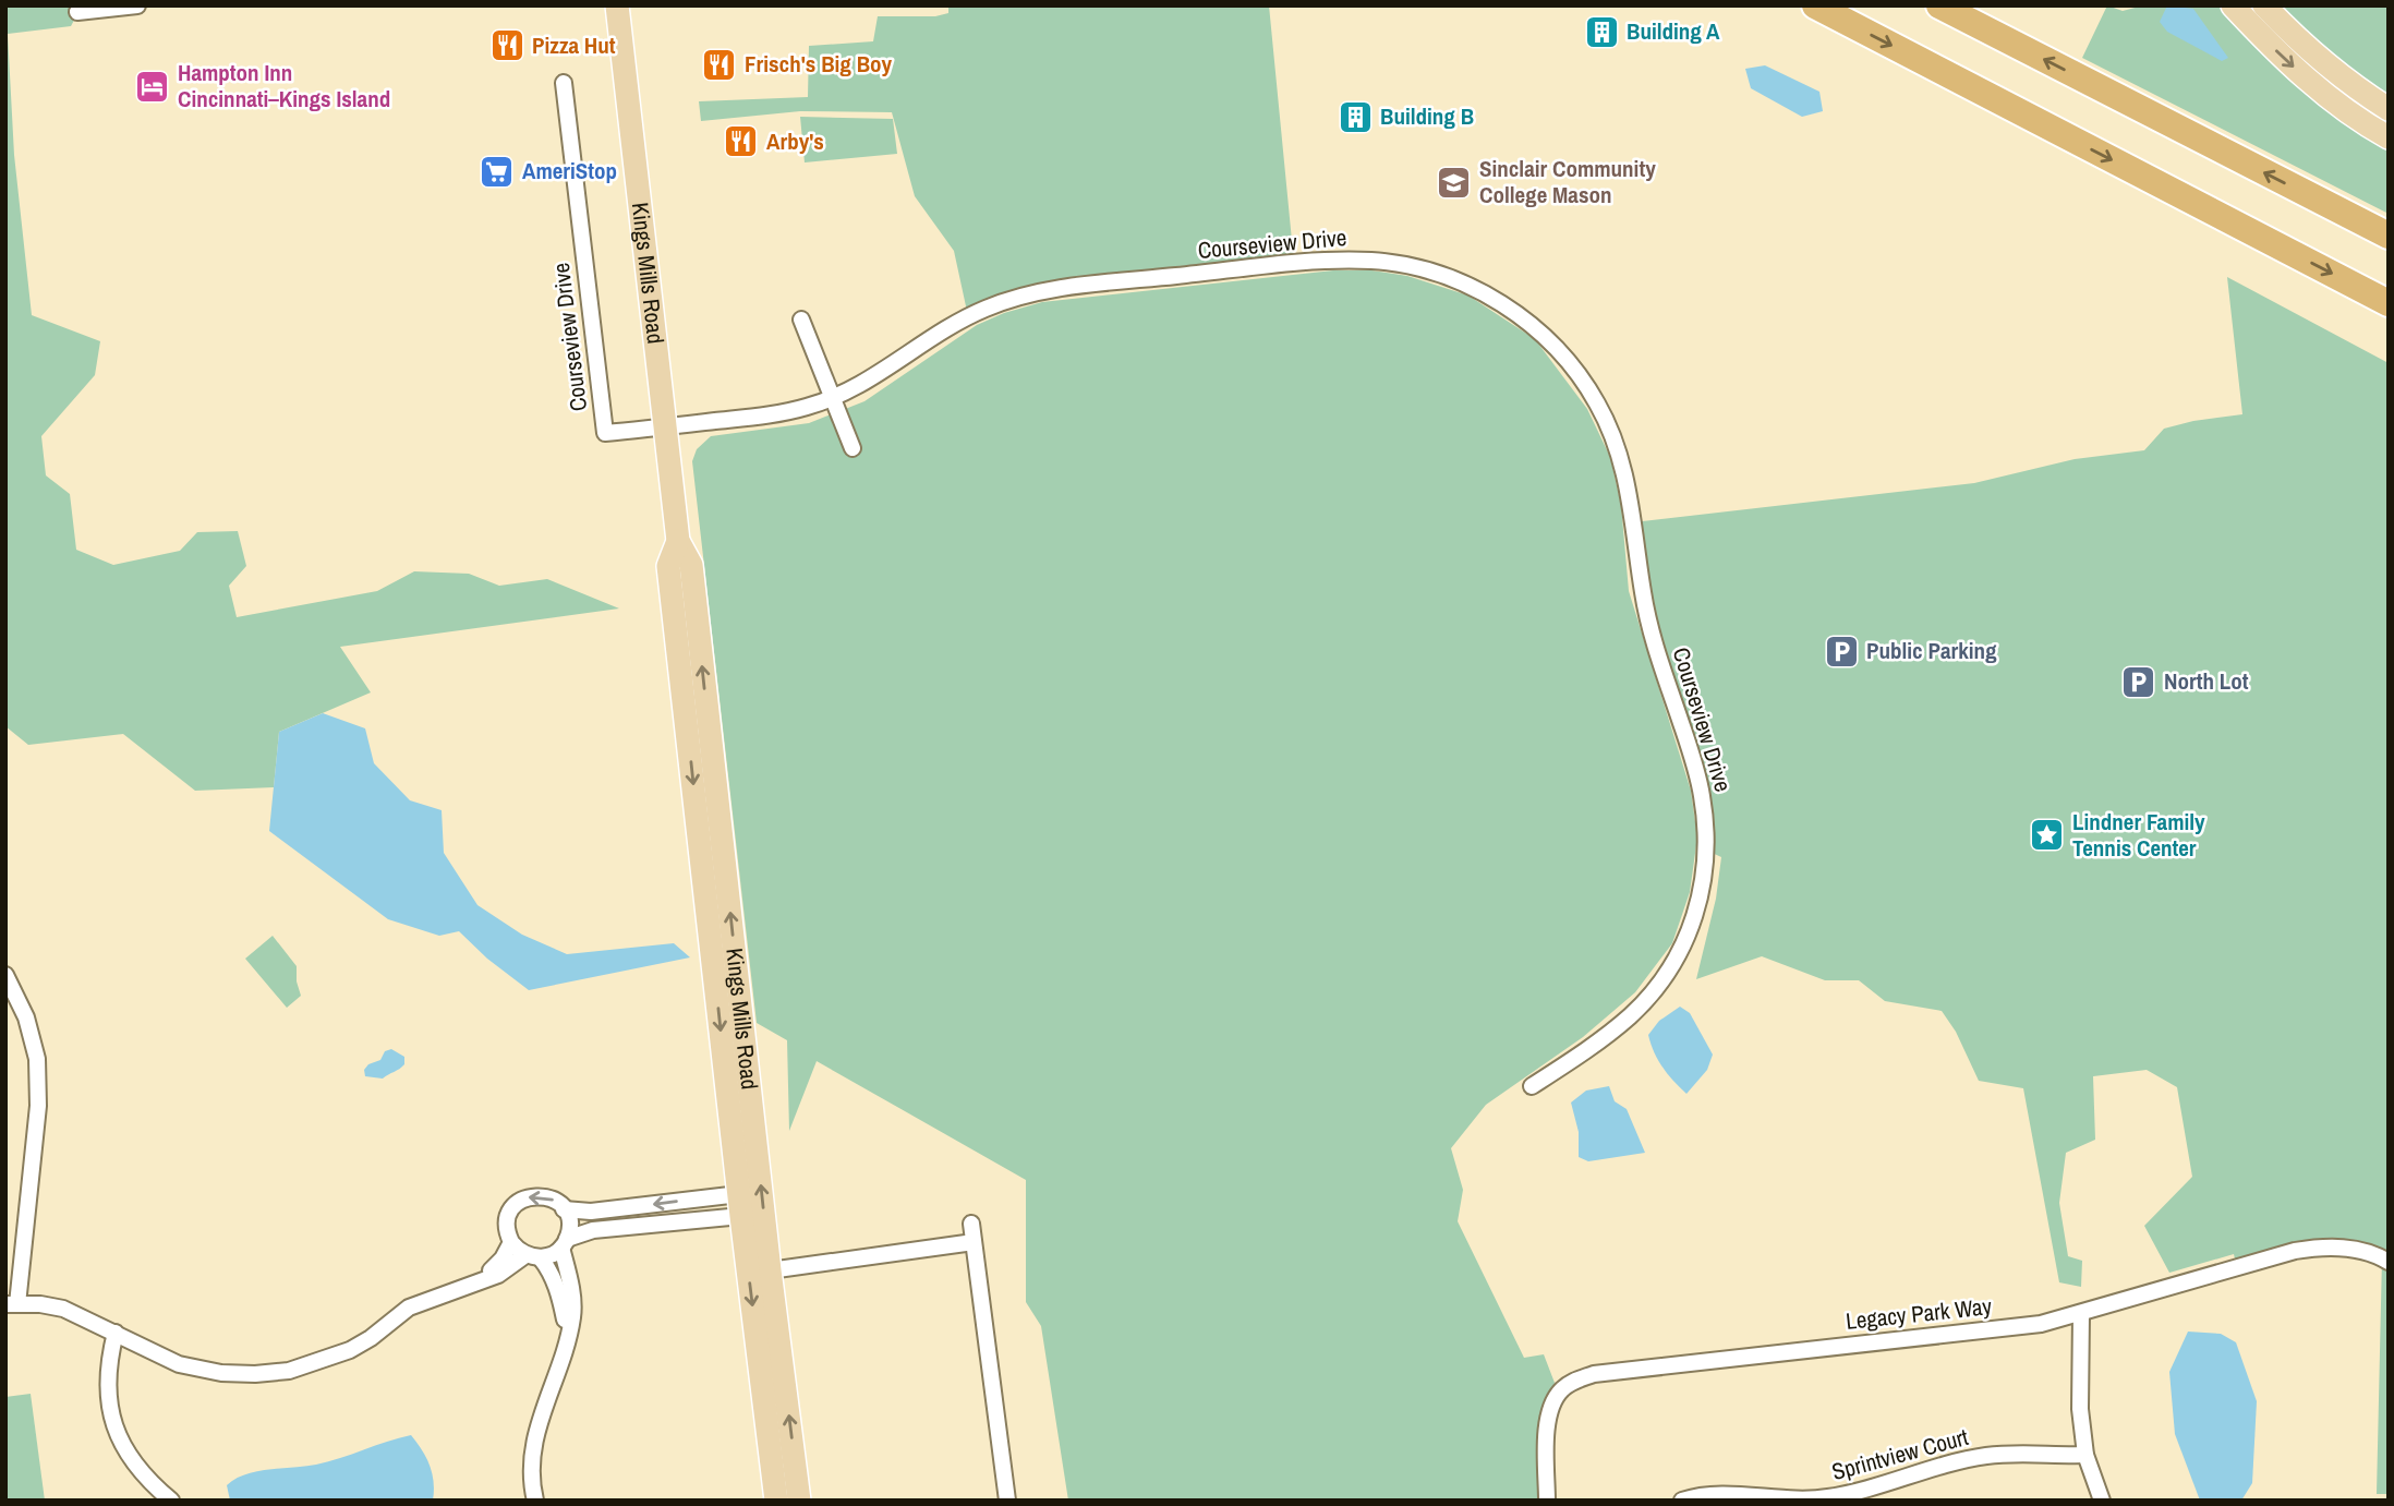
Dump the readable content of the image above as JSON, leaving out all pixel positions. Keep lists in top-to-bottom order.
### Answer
{
  "streets": {
    "main road": ["Kings Mills Road"],
    "street": ["Courseview Drive", "Legacy Park Way", "Sprintview Court"]
  },
  "crossings": [
    ["Courseview Drive", "Kings Mills Road"]
  ],
  "places": {
    "building": ["Building A", "Building B"],
    "restaurant": ["Pizza Hut", "Frisch's Big Boy", "Arby's"],
    "hotel": ["Hampton Inn Cincinnati–Kings Island"],
    "supermarket": ["AmeriStop"],
    "school or university": ["Sinclair Community College Mason"],
    "parking": ["Public Parking", "North Lot"],
    "place": ["Lindner Family Tennis Center"]
  }
}
